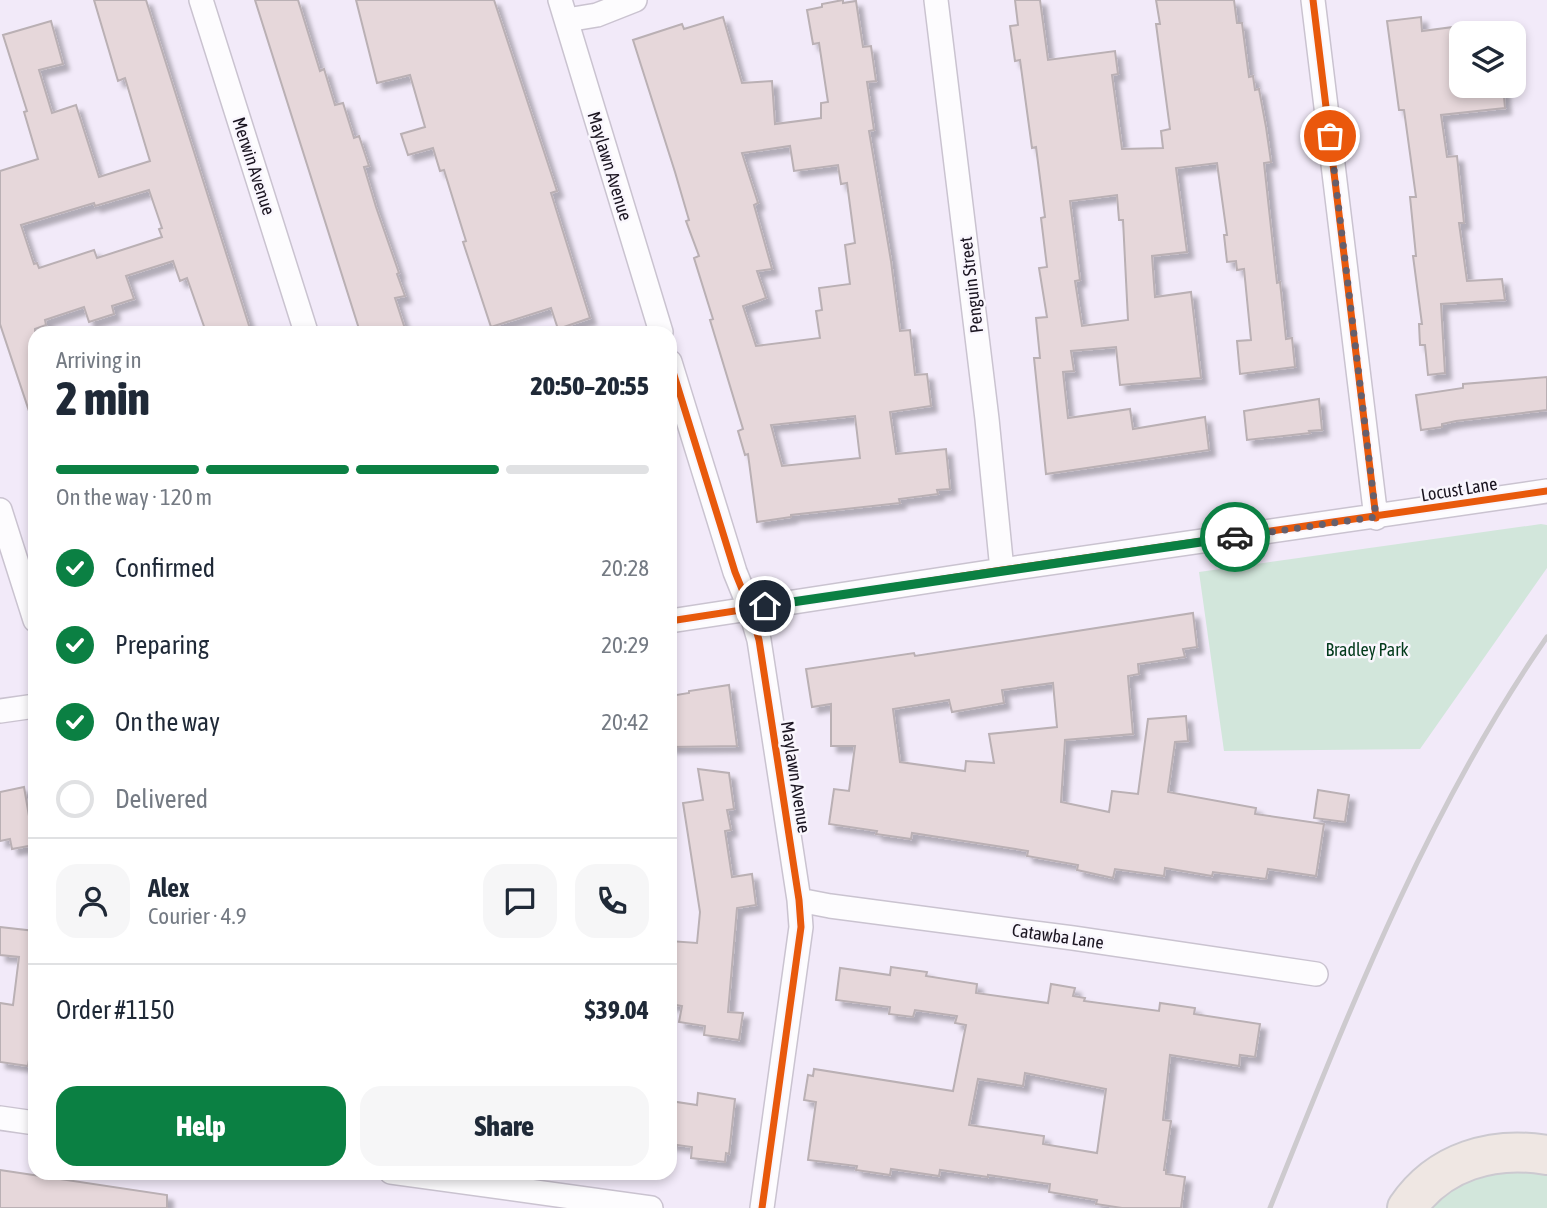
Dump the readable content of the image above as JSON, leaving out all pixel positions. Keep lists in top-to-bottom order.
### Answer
{
  "streets": {
    "street": [
      "Merwin Avenue",
      "Maylawn Avenue",
      "Penguin Street",
      "Locust Lane",
      "Catawba Lane"
    ]
  },
  "crossings": [
    ["Maylawn Avenue", "Locust Lane"],
    ["Maylawn Avenue", "Catawba Lane"],
    ["Penguin Street", "Locust Lane"]
  ],
  "parks": ["Bradley Park"],
  "page": {
    "heading": ["2 min", "Arriving in", "20:50–20:55"],
    "panel": [
      "Alex",
      "Courier · 4.9",
      "Order #1150",
      "$39.04"
    ],
    "bar": "On the way · 120 m",
    "list": [
      ["Confirmed", "20:28"],
      ["Preparing", "20:29"],
      ["On the way", "20:42"],
      "Delivered"
    ],
    "buttons": ["Help", "Share"]
  }
}
